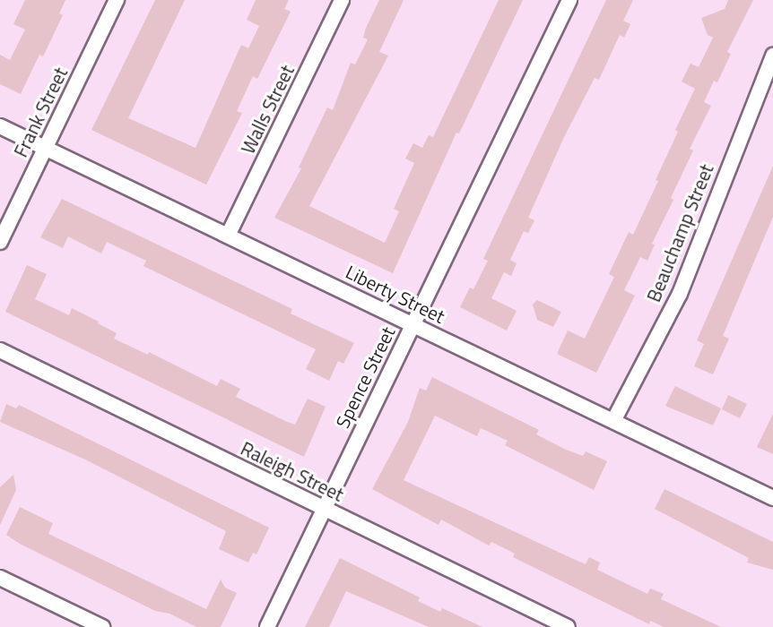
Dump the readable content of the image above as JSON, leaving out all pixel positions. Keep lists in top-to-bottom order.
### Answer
{
  "streets": {
    "street": [
      "Walls Street",
      "Frank Street",
      "Beauchamp Street",
      "Liberty Street",
      "Spence Street",
      "Raleigh Street"
    ]
  },
  "crossings": [
    ["Walls Street", "Liberty Street"],
    ["Frank Street", "Liberty Street"],
    ["Beauchamp Street", "Liberty Street"],
    ["Liberty Street", "Spence Street"],
    ["Spence Street", "Raleigh Street"]
  ]
}
